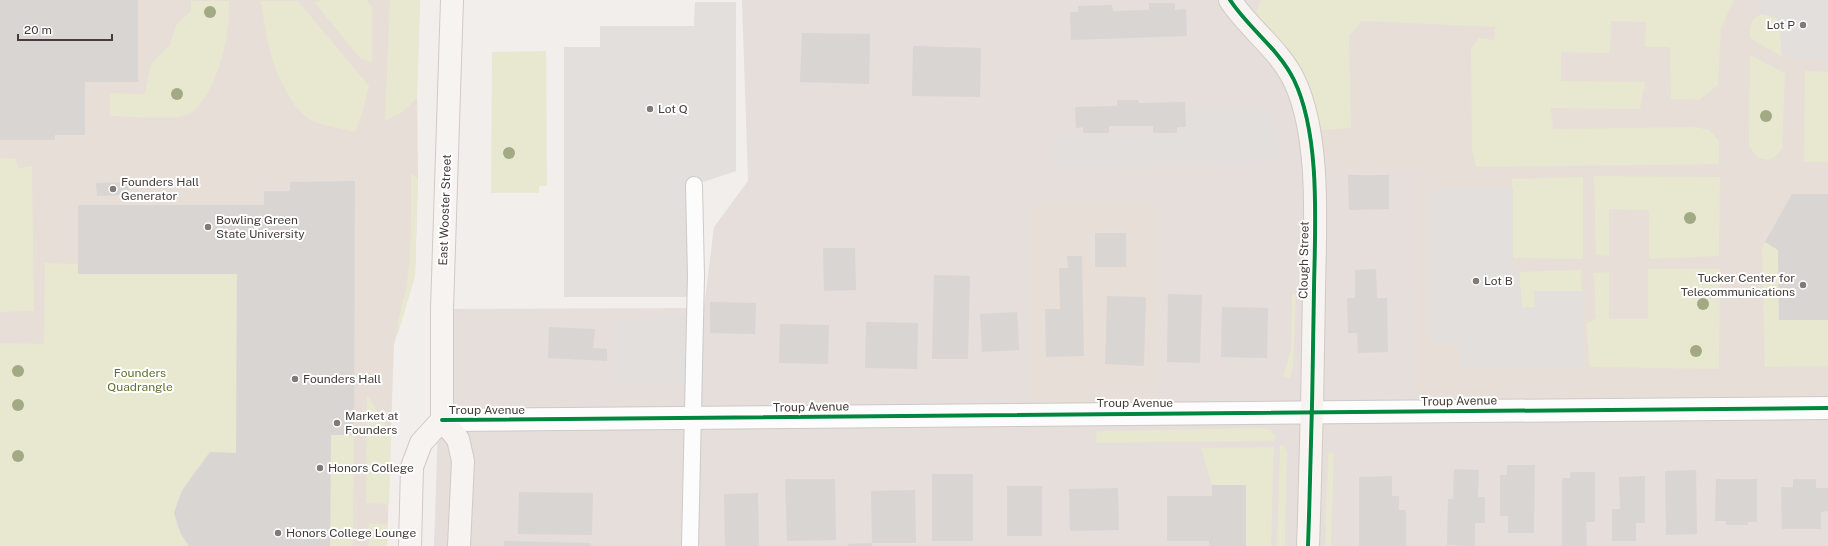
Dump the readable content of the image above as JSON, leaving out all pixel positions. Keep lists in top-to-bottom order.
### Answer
{
  "streets": {
    "main road": ["East Wooster Street", "Clough Street"],
    "street": ["Troup Avenue"]
  },
  "crossings": [
    ["East Wooster Street", "Troup Avenue"],
    ["Clough Street", "Troup Avenue"]
  ],
  "parks": ["Founders Quadrangle"],
  "places": [
    "Lot P",
    "Lot Q",
    "Founders Hall Generator",
    "Bowling Green State University",
    "Lot B",
    "Tucker Center for Telecommunications",
    "Founders Hall",
    "Market at Founders",
    "Honors College",
    "Honors College Lounge"
  ],
  "scale_bar": "20 m"
}
